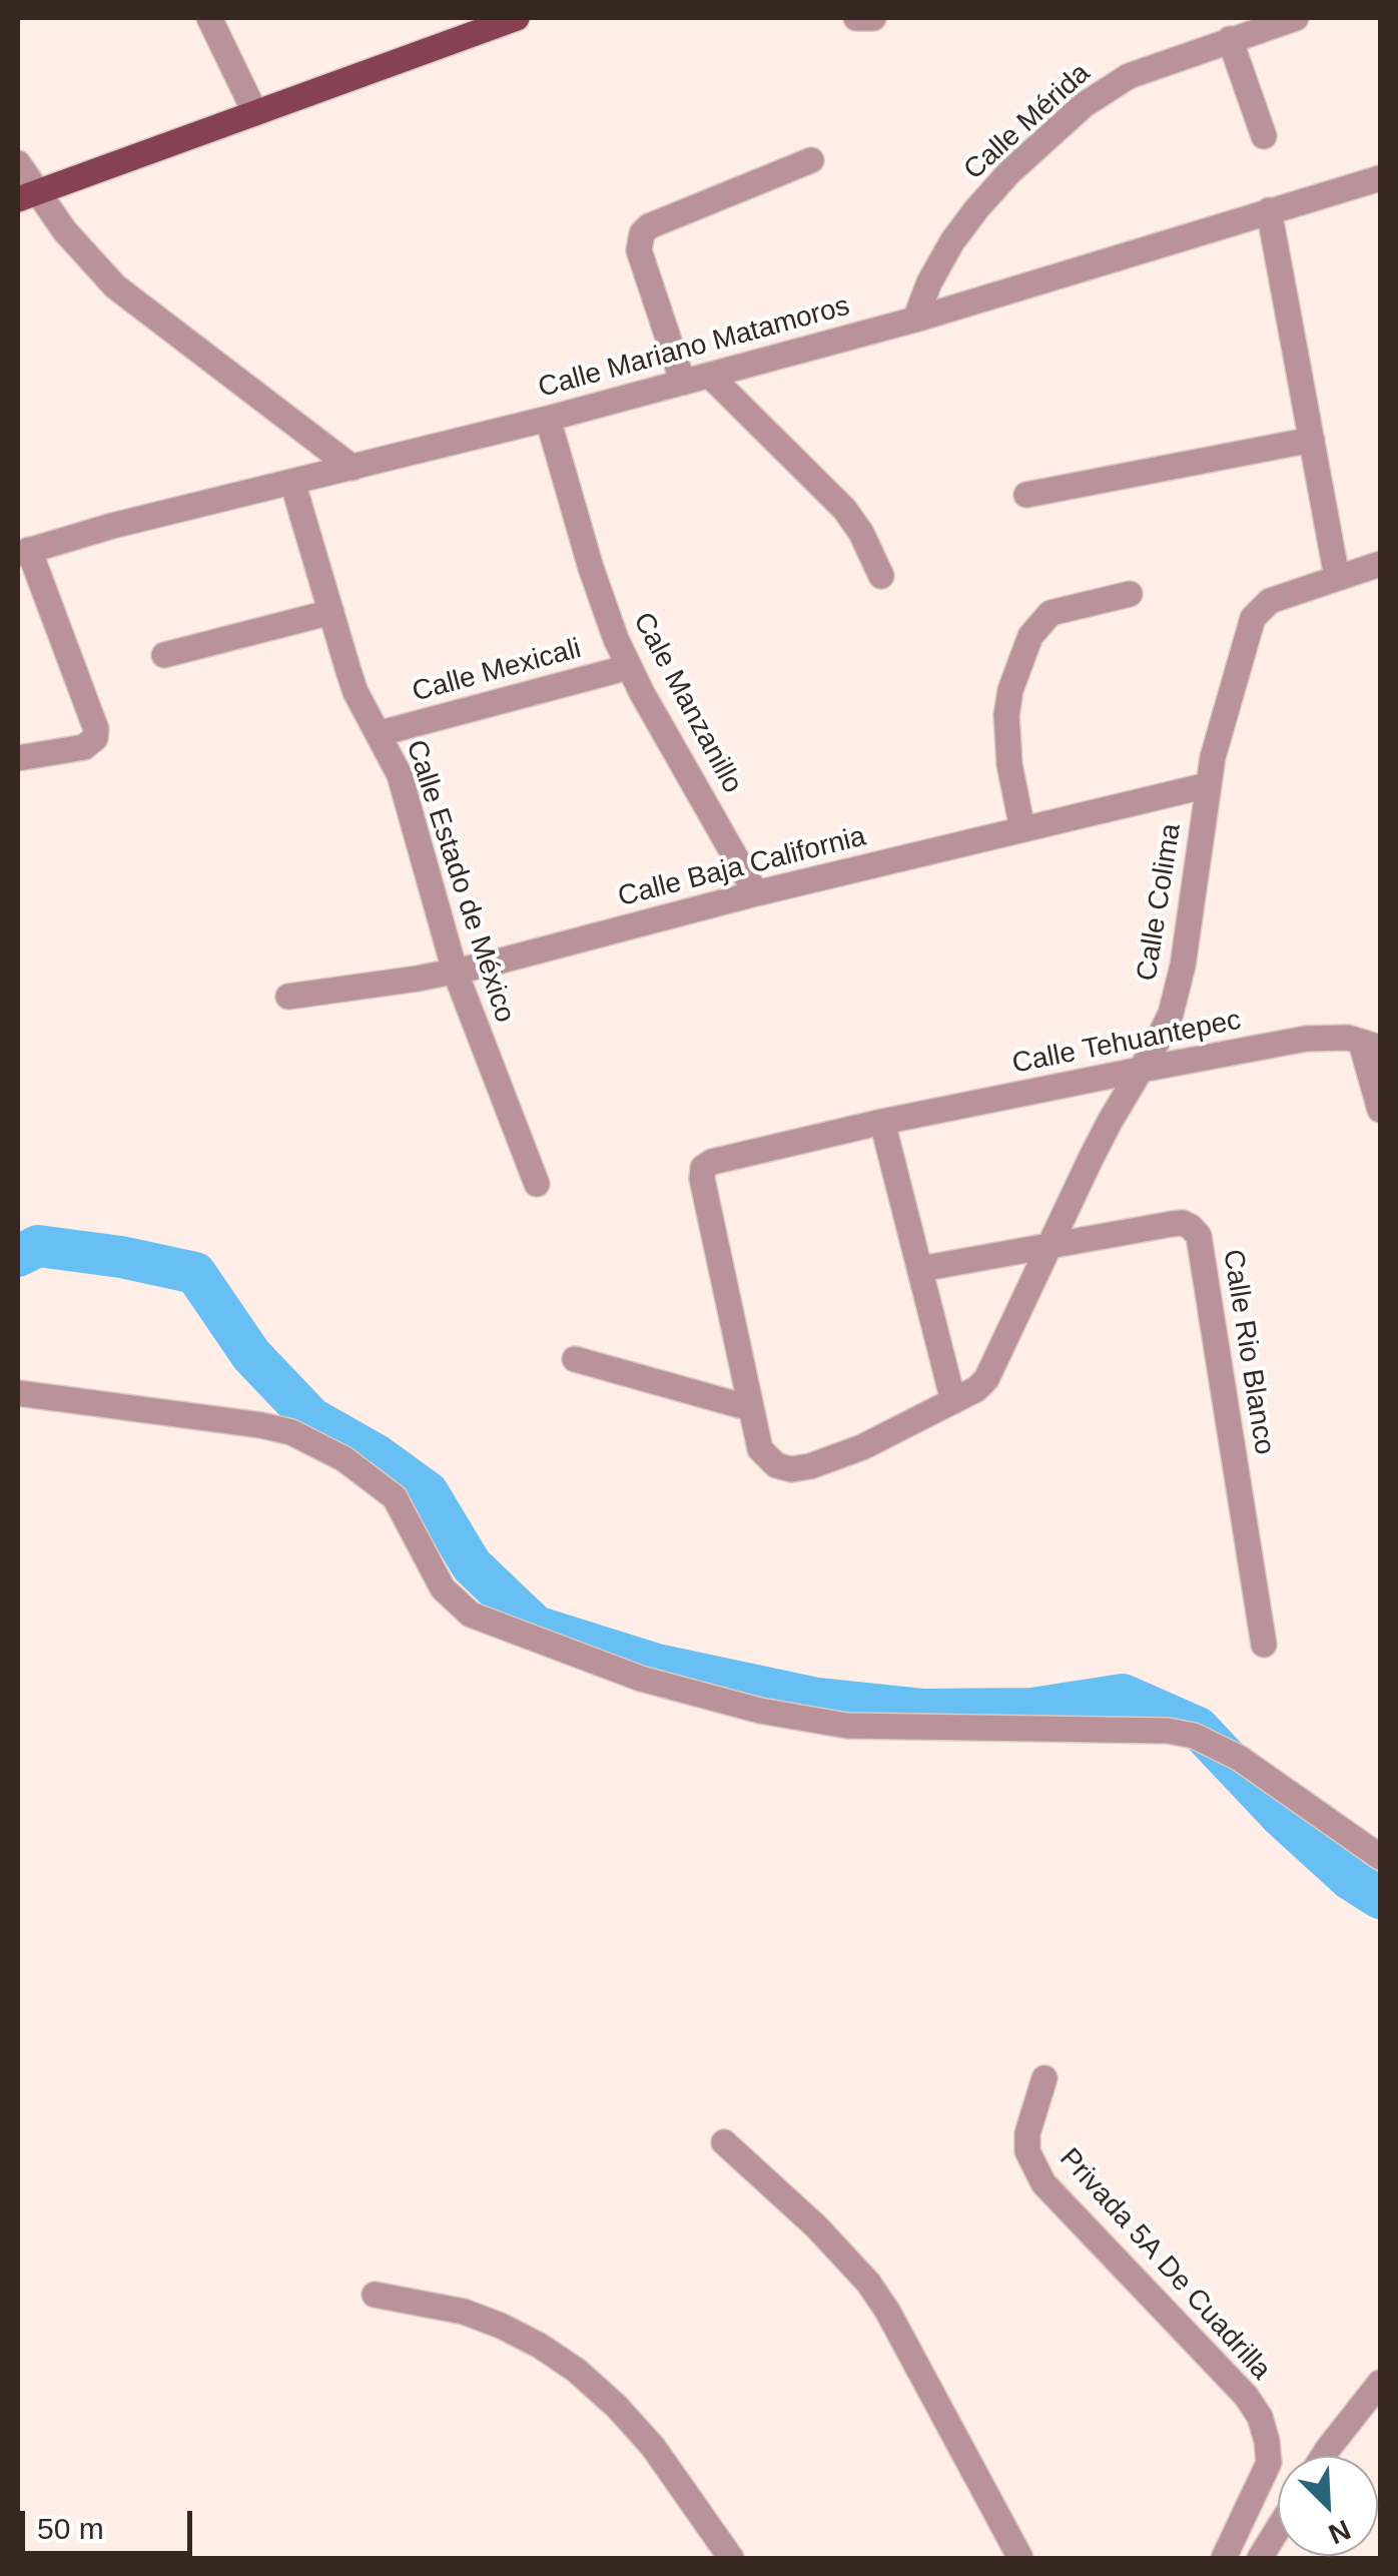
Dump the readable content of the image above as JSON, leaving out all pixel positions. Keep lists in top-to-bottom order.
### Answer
{
  "streets": {
    "street": [
      "Calle Mérida",
      "Calle Mariano Matamoros",
      "Calle Mexicali",
      "Cale Manzanillo",
      "Calle Baja California",
      "Calle Estado de México",
      "Calle Colima",
      "Calle Tehuantepec",
      "Calle Rio Blanco",
      "Privada 5A De Cuadrilla"
    ]
  },
  "crossings": [
    ["Calle Mérida", "Calle Mariano Matamoros"],
    ["Calle Mariano Matamoros", "Cale Manzanillo"],
    ["Calle Mariano Matamoros", "Calle Estado de México"],
    ["Calle Mexicali", "Cale Manzanillo"],
    ["Calle Mexicali", "Calle Estado de México"],
    ["Cale Manzanillo", "Calle Baja California"],
    ["Calle Baja California", "Calle Estado de México"],
    ["Calle Baja California", "Calle Colima"],
    ["Calle Colima", "Calle Tehuantepec"],
    ["Calle Colima", "Calle Rio Blanco"]
  ],
  "scale_bar": "50 m",
  "north": "bottom right"
}
